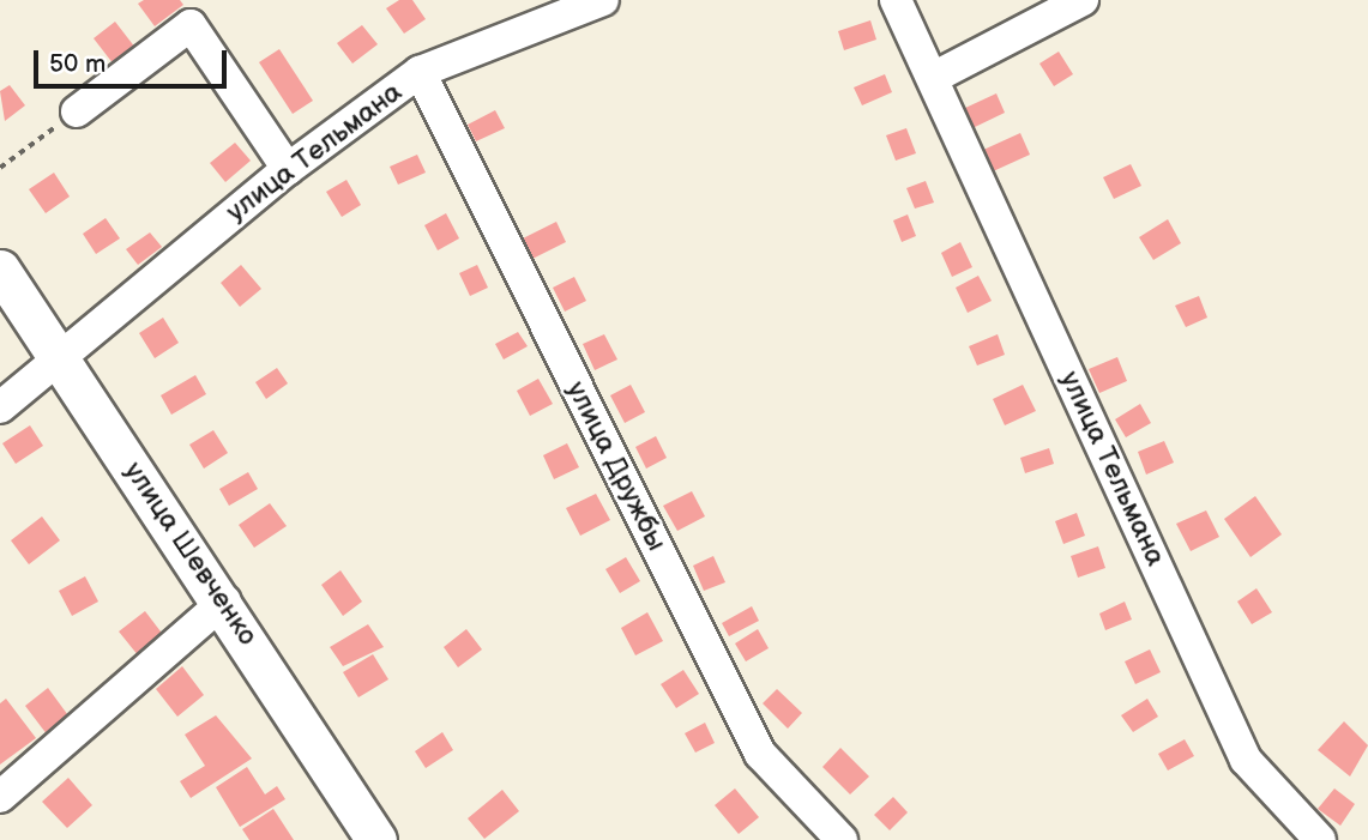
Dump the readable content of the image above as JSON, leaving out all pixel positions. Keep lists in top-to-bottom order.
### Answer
{
  "streets": {
    "main road": ["улица Шевченко"],
    "street": ["улица Тельмана", "улица Дружбы"]
  },
  "crossings": [
    ["улица Тельмана", "улица Дружбы"],
    ["улица Тельмана", "улица Шевченко"]
  ],
  "scale_bar": "50 m"
}
